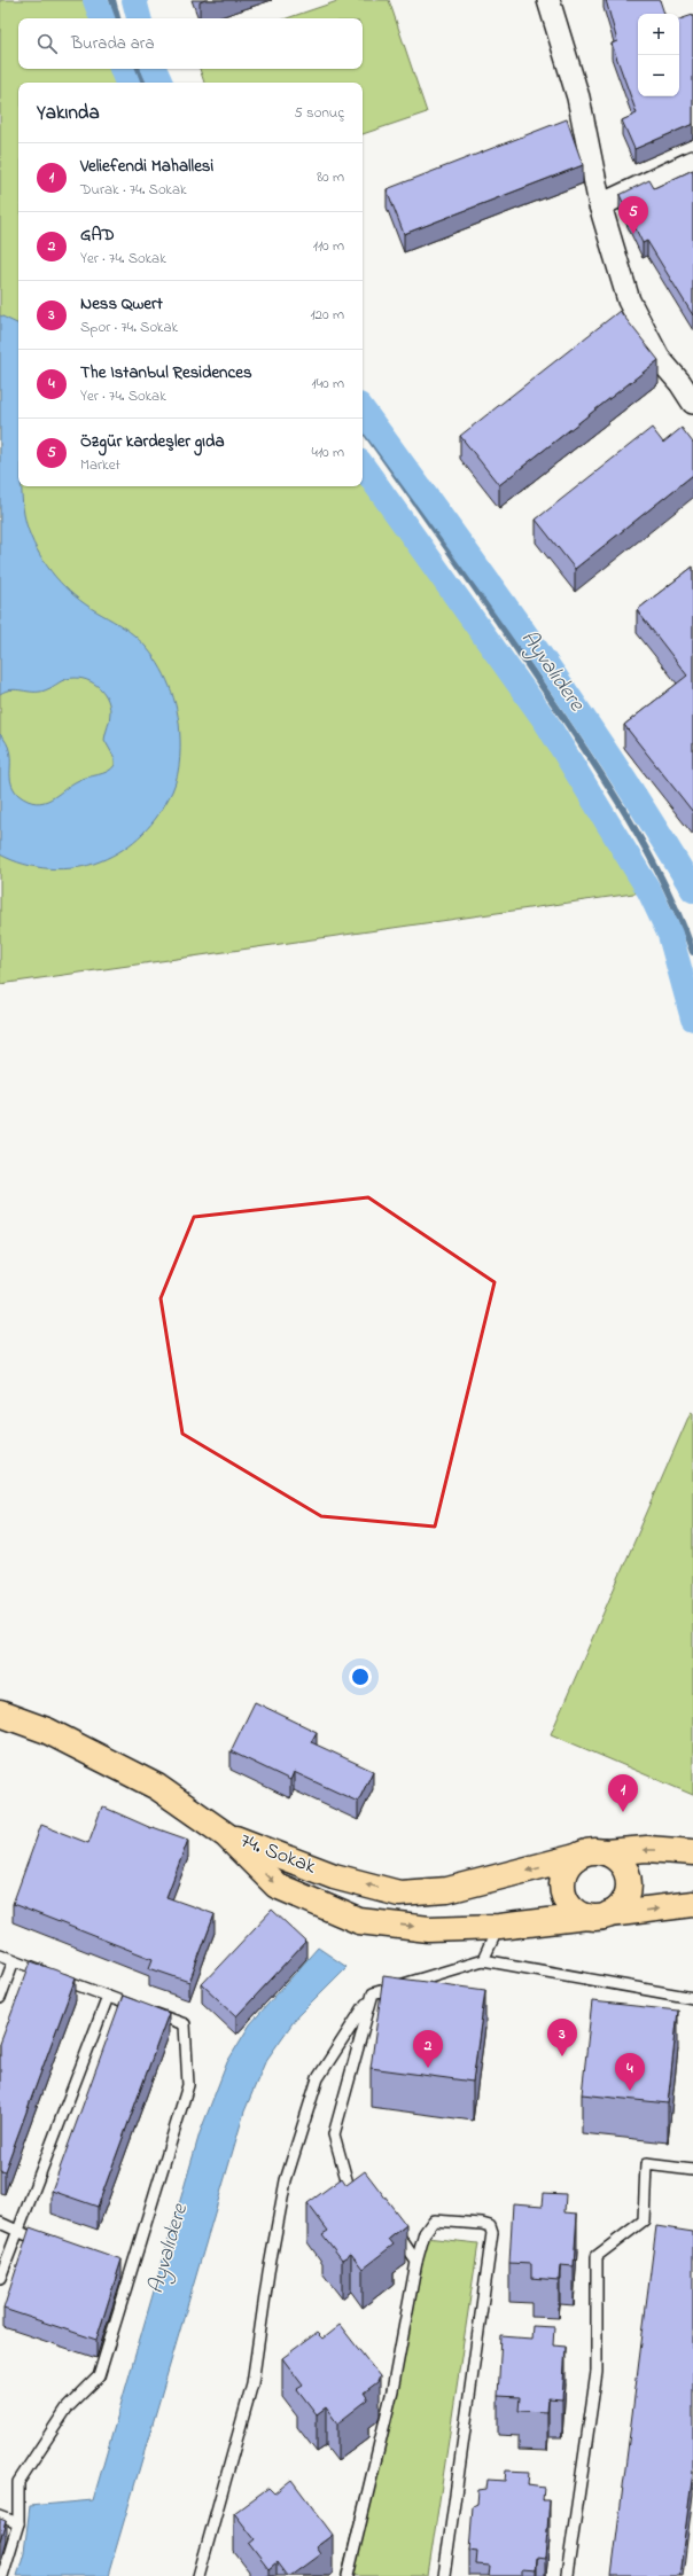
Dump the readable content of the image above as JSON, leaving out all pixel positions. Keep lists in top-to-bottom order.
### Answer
{
  "streets": {
    "main road": ["74. Sokak"]
  },
  "water": ["Ayvalıdere"],
  "page": {
    "map_buttons": ["+", "−"],
    "search": "Burada ara",
    "heading": ["Yakında", "5 sonuç"],
    "list": [
      {
        "mark": "1",
        "name": "Veliefendi Mahallesi",
        "note": "Durak · 74. Sokak",
        "value": "80 m"
      },
      {
        "mark": "2",
        "name": "GAD",
        "note": "Yer · 74. Sokak",
        "value": "110 m"
      },
      {
        "mark": "3",
        "name": "Ness Qwert",
        "note": "Spor · 74. Sokak",
        "value": "120 m"
      },
      {
        "mark": "4",
        "name": "The Istanbul Residences",
        "note": "Yer · 74. Sokak",
        "value": "140 m"
      },
      {
        "mark": "5",
        "name": "Özgür kardeşler gıda",
        "note": "Market",
        "value": "410 m"
      }
    ],
    "pins": [
      "5",
      "1",
      "3",
      "2",
      "4"
    ]
  }
}
